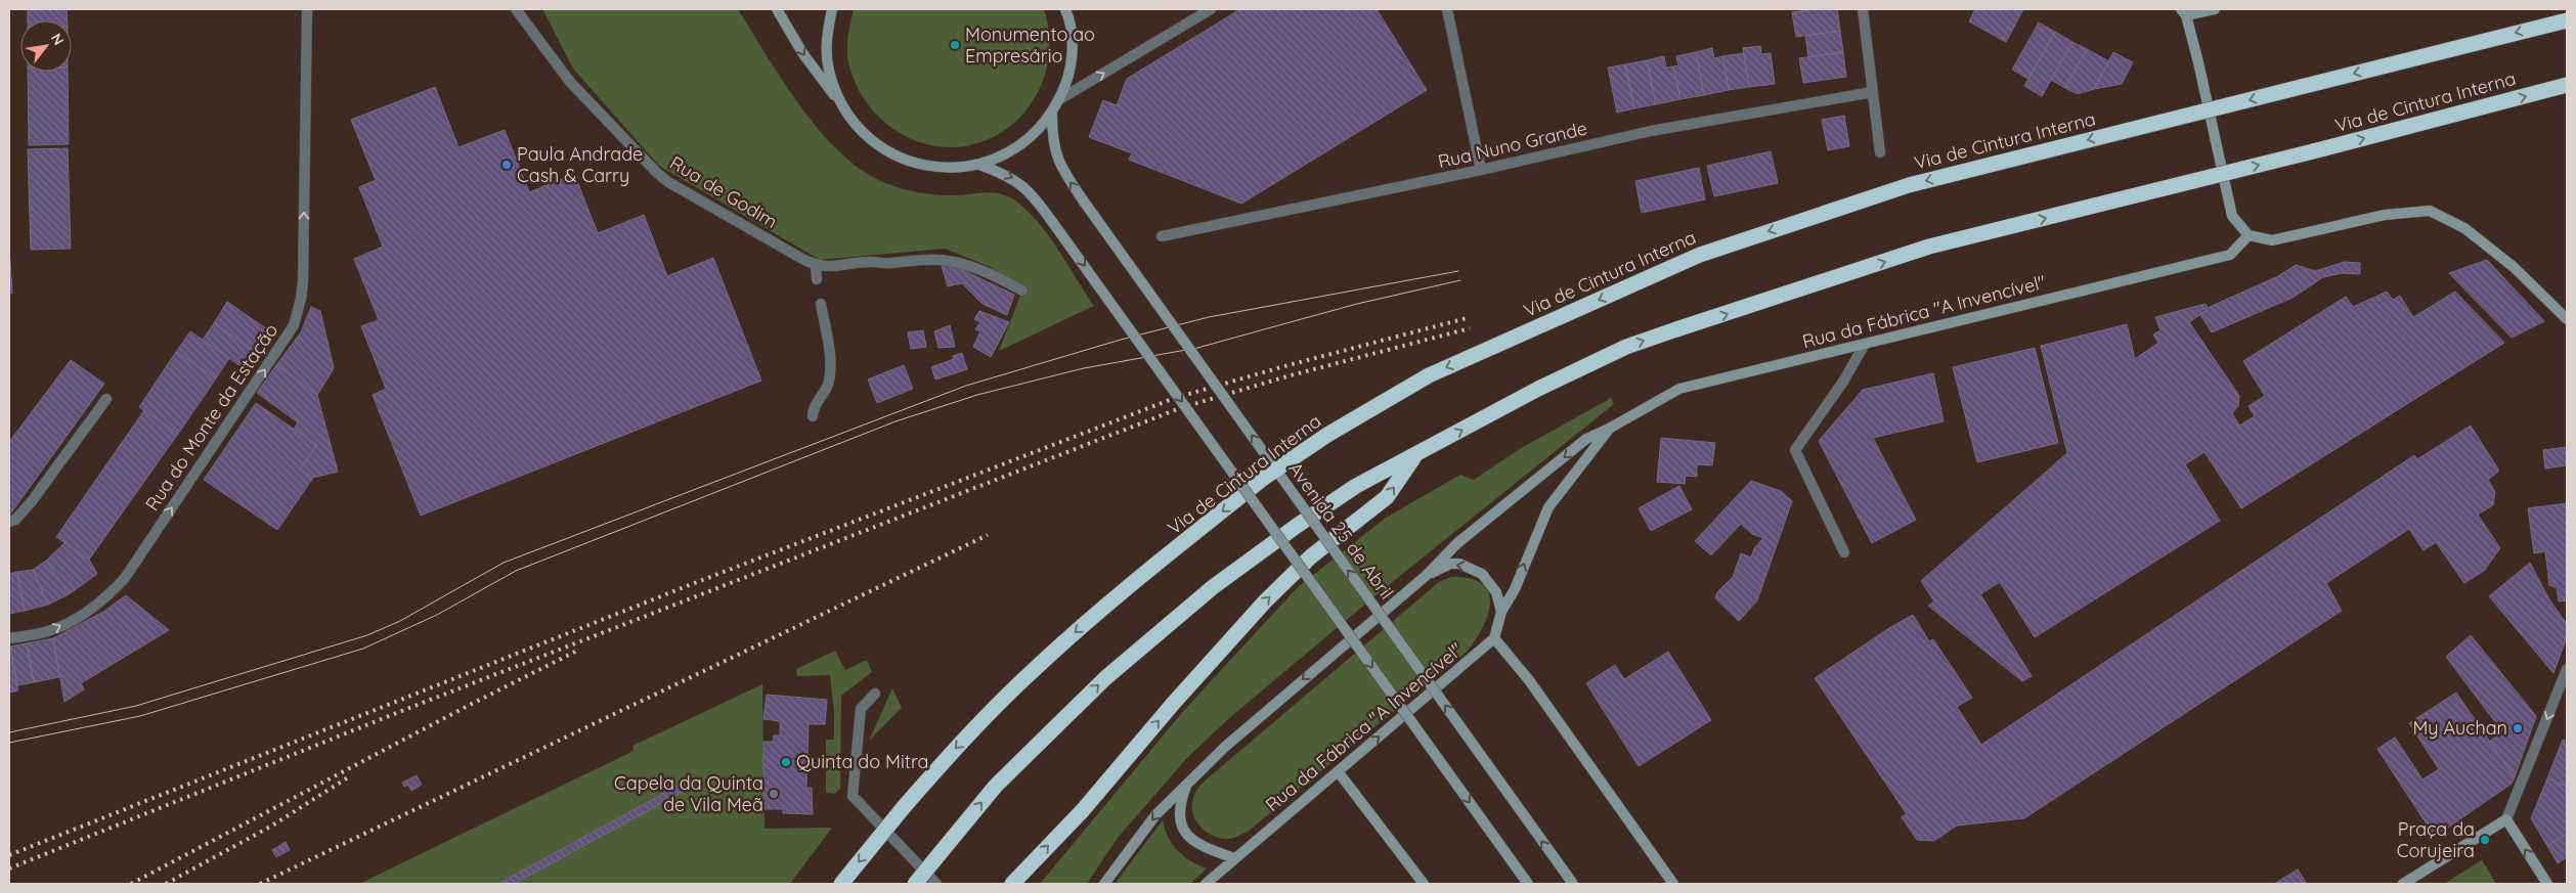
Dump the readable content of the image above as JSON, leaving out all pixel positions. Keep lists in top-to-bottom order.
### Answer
{
  "streets": {
    "highway": ["Via de Cintura Interna"],
    "main road": ["Rua da Fábrica \"A Invencível\"", "Avenida 25 de Abril"],
    "street": ["Rua Nuno Grande", "Rua de Godim", "Rua do Monte da Estação"]
  },
  "one_way": ["Rua do Monte da Estação"],
  "places": [
    "Monumento ao Empresário",
    "Paula Andrade Cash & Carry",
    "My Auchan",
    "Quinta do Mitra",
    "Capela da Quinta de Vila Meã",
    "Praça da Corujeira"
  ],
  "north": "top right"
}
